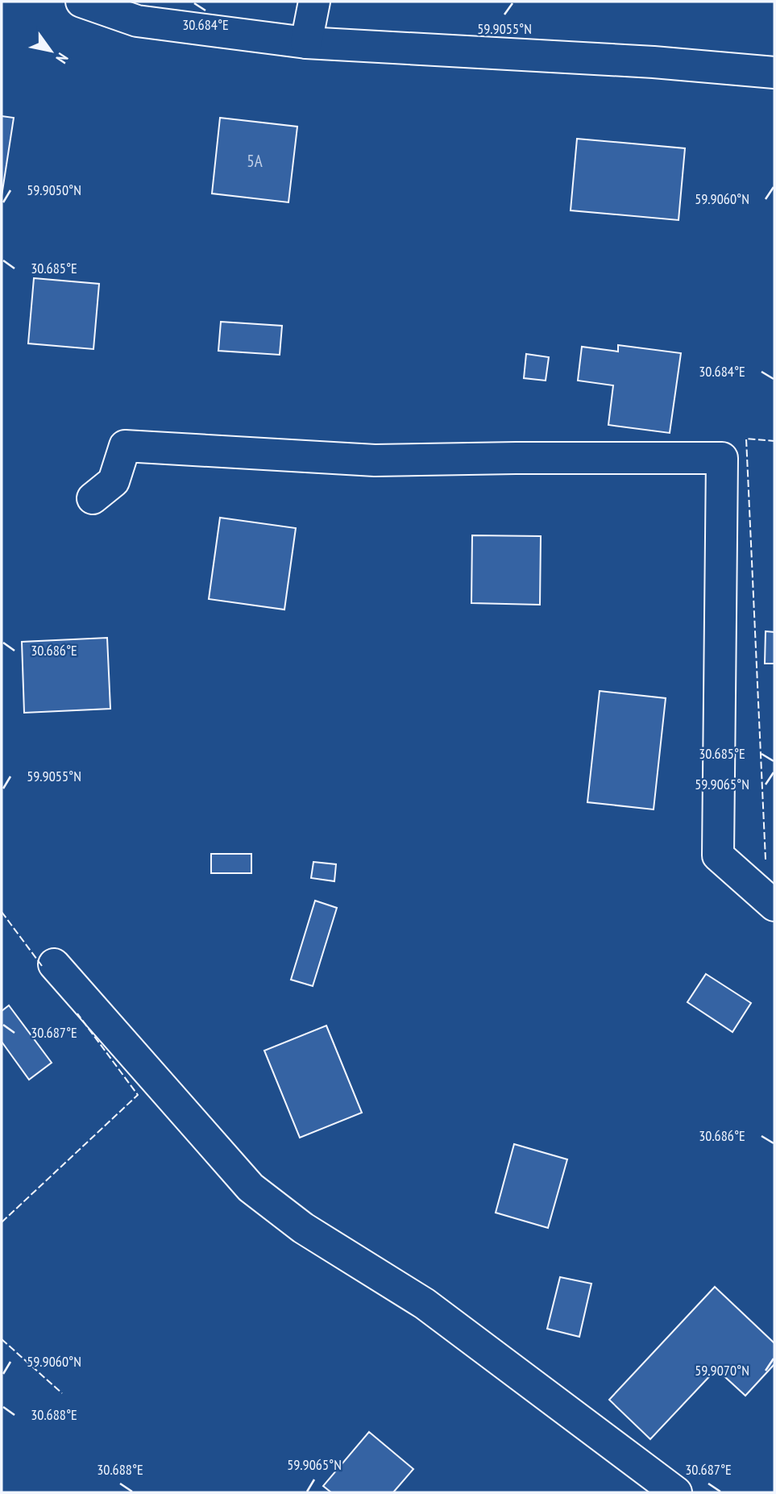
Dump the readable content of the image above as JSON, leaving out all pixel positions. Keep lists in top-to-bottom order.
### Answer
{
  "house_numbers": ["5А"],
  "north": "bottom right",
  "coordinates": [
    "30.684°E",
    "59.9055°N",
    "59.9050°N",
    "59.9060°N",
    "30.685°E",
    "30.686°E",
    "59.9065°N",
    "30.687°E",
    "59.9070°N",
    "30.688°E"
  ]
}
